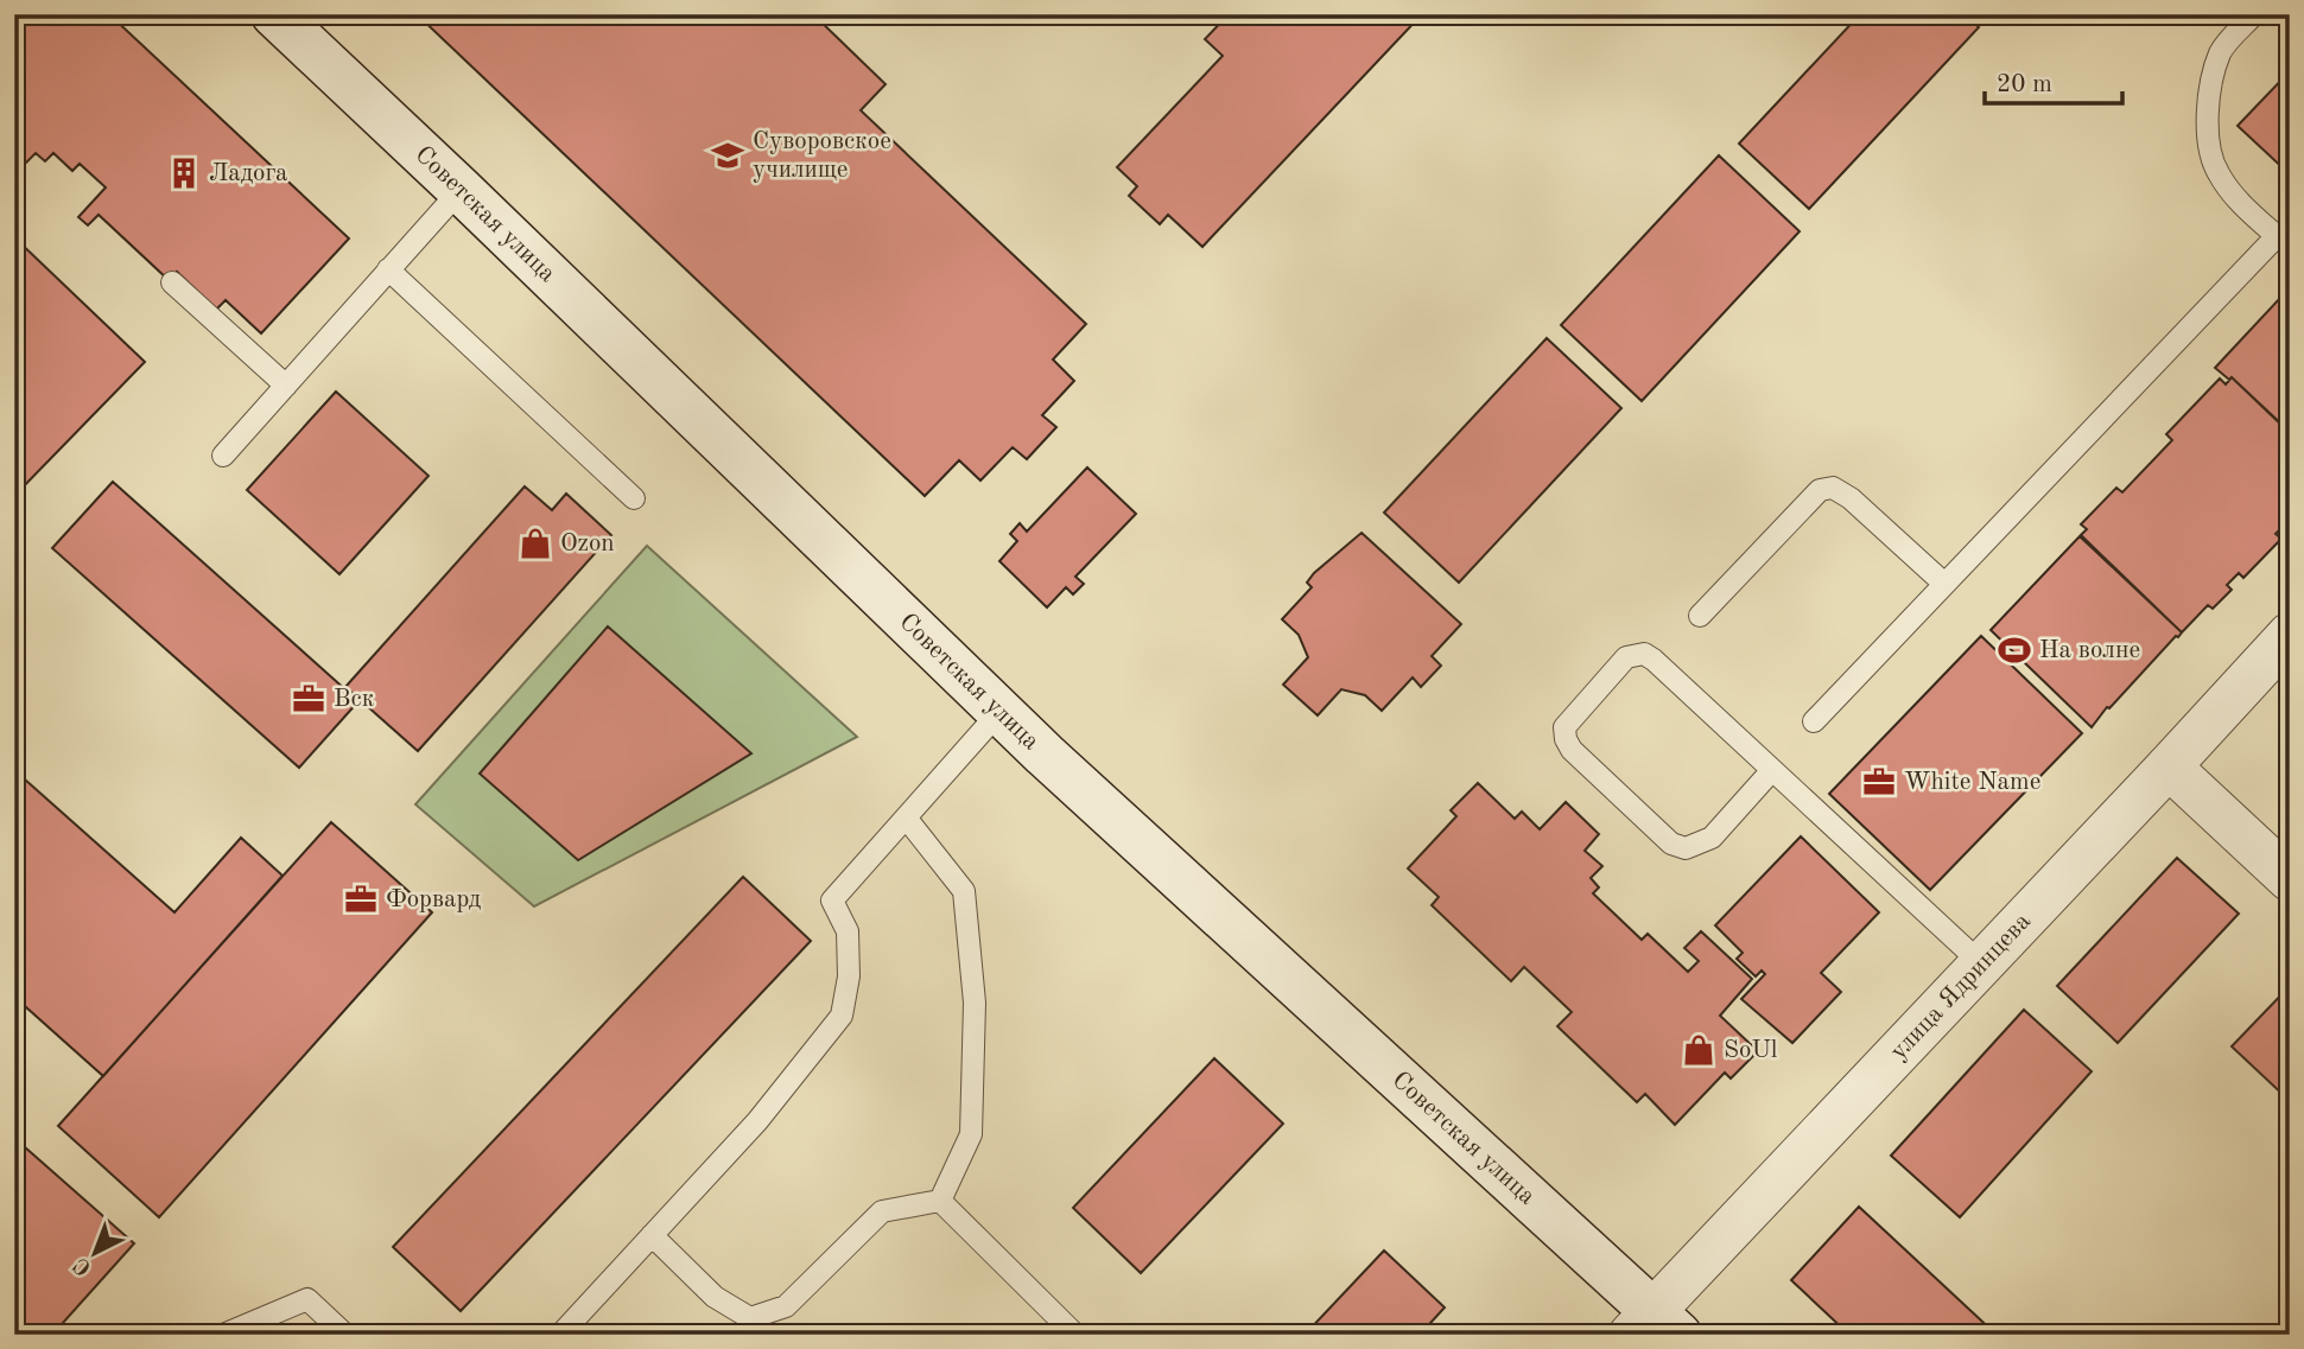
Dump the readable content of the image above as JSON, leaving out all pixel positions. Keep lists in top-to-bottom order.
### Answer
{
  "streets": {
    "main road": ["Советская улица"],
    "street": ["улица Ядринцева"]
  },
  "crossings": [
    ["Советская улица", "улица Ядринцева"]
  ],
  "places": {
    "school or university": ["Суворовское училище"],
    "building": ["Ладога"],
    "shop": ["Ozon", "SoUl"],
    "sports": ["На волне"],
    "office": ["Вск", "White Name", "Форвард"]
  },
  "scale_bar": "20 m",
  "north": "bottom left"
}
